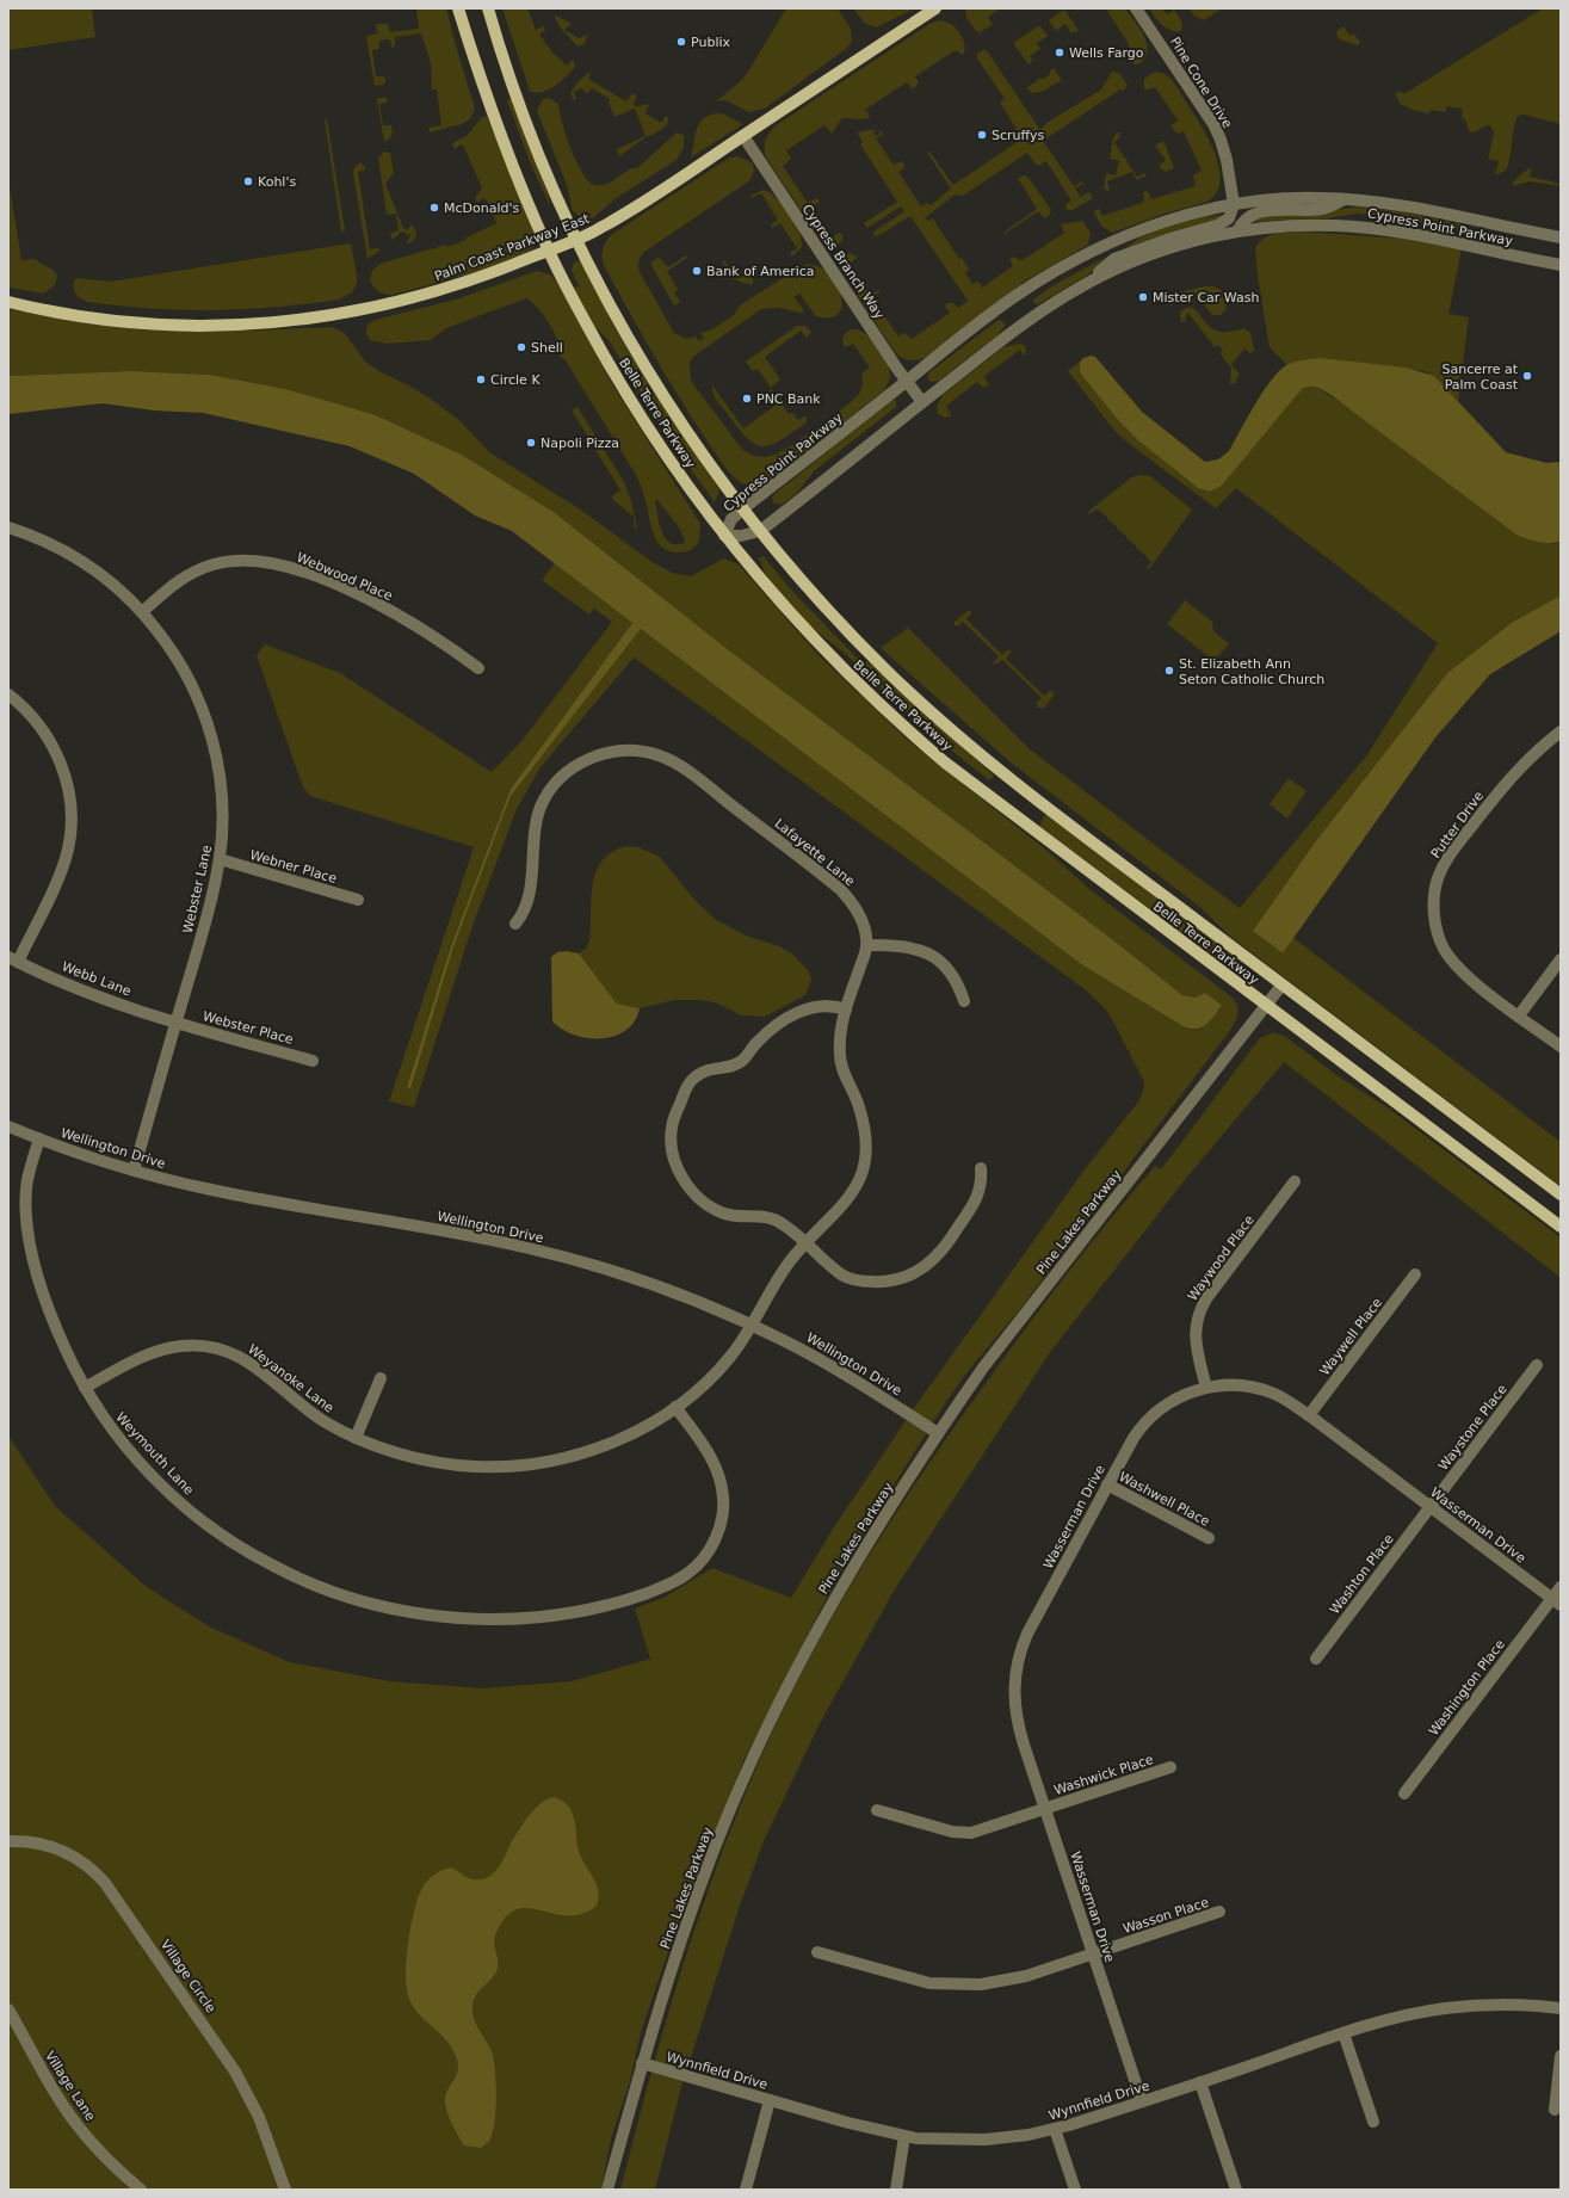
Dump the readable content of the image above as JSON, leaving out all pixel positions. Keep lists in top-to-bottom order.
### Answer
{
  "streets": {
    "main road": ["Palm Coast Parkway East", "Belle Terre Parkway"],
    "street": [
      "Pine Cone Drive",
      "Cypress Point Parkway",
      "Cypress Branch Way",
      "Webwood Place",
      "Putter Drive",
      "Lafayette Lane",
      "Webner Place",
      "Webster Lane",
      "Webb Lane",
      "Webster Place",
      "Wellington Drive",
      "Pine Lakes Parkway",
      "Waywood Place",
      "Waywell Place",
      "Weyanoke Lane",
      "Waystone Place",
      "Weymouth Lane",
      "Washwell Place",
      "Wasserman Drive",
      "Washton Place",
      "Washington Place",
      "Washwick Place",
      "Wasson Place",
      "Village Circle",
      "Wynnfield Drive",
      "Village Lane"
    ]
  },
  "crossings": [
    ["Pine Cone Drive", "Cypress Point Parkway"],
    ["Cypress Point Parkway", "Cypress Branch Way"],
    ["Cypress Point Parkway", "Belle Terre Parkway"],
    ["Palm Coast Parkway East", "Cypress Branch Way"],
    ["Palm Coast Parkway East", "Belle Terre Parkway"],
    ["Belle Terre Parkway", "Pine Lakes Parkway"],
    ["Webwood Place", "Webster Lane"],
    ["Webner Place", "Webster Lane"],
    ["Webster Lane", "Webb Lane"],
    ["Webster Lane", "Webster Place"],
    ["Webster Lane", "Wellington Drive"],
    ["Webb Lane", "Webster Place"],
    ["Wellington Drive", "Pine Lakes Parkway"],
    ["Wellington Drive", "Weyanoke Lane"],
    ["Wellington Drive", "Weymouth Lane"],
    ["Pine Lakes Parkway", "Wynnfield Drive"],
    ["Waywood Place", "Wasserman Drive"],
    ["Waywell Place", "Wasserman Drive"],
    ["Weyanoke Lane", "Weymouth Lane"],
    ["Waystone Place", "Wasserman Drive"],
    ["Waystone Place", "Washton Place"],
    ["Washwell Place", "Wasserman Drive"],
    ["Wasserman Drive", "Washton Place"],
    ["Wasserman Drive", "Washington Place"],
    ["Wasserman Drive", "Washwick Place"],
    ["Wasserman Drive", "Wasson Place"],
    ["Wasserman Drive", "Wynnfield Drive"]
  ],
  "places": [
    "Publix",
    "Wells Fargo",
    "Scruffys",
    "Kohl's",
    "McDonald's",
    "Bank of America",
    "Mister Car Wash",
    "Shell",
    "Sancerre at Palm Coast",
    "Circle K",
    "PNC Bank",
    "Napoli Pizza",
    "St. Elizabeth Ann Seton Catholic Church"
  ]
}
